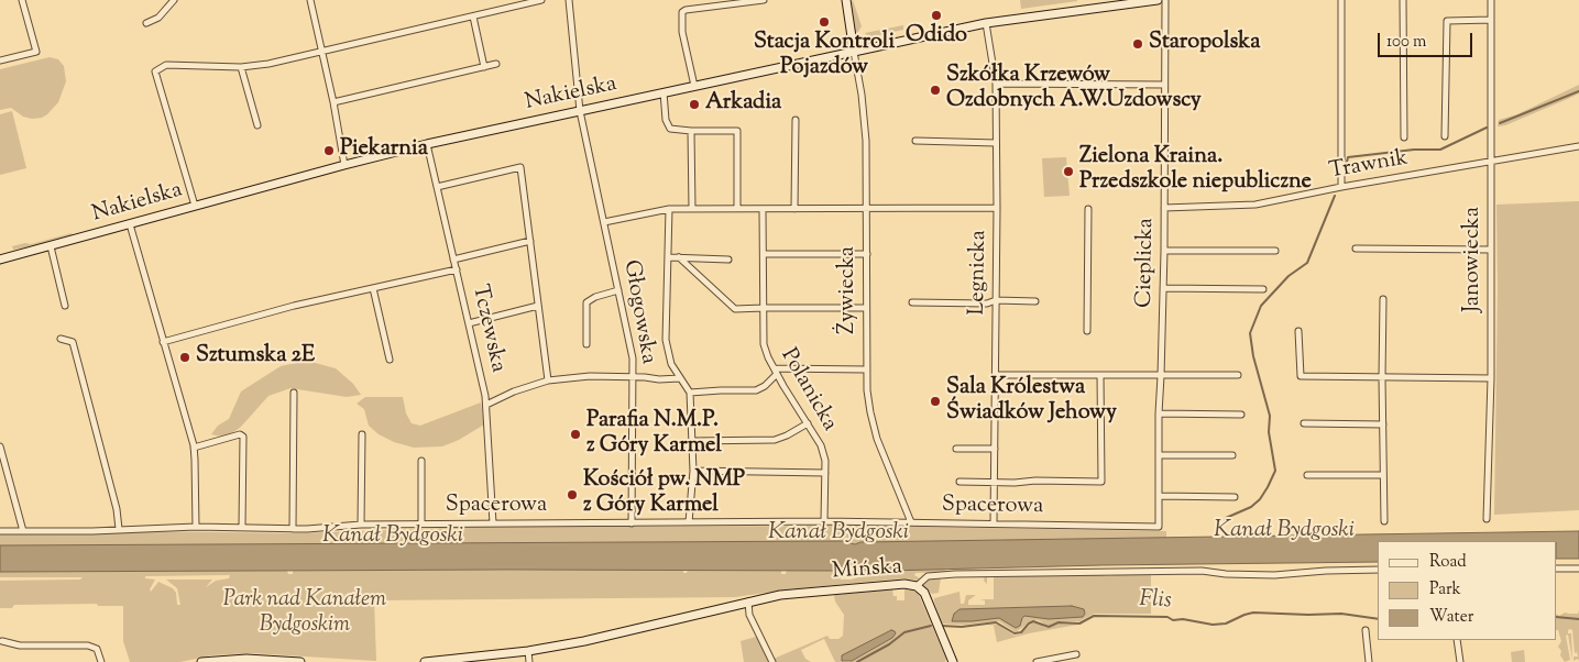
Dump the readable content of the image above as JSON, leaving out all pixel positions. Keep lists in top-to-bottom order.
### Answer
{
  "streets": {
    "main road": ["Nakielska", "Mińska"],
    "street": [
      "Trawnik",
      "Janowiecka",
      "Cieplicka",
      "Legnicka",
      "Żywiecka",
      "Głogowska",
      "Tczewska",
      "Polanicka",
      "Spacerowa"
    ]
  },
  "crossings": [
    ["Nakielska", "Legnicka"],
    ["Nakielska", "Żywiecka"],
    ["Nakielska", "Głogowska"],
    ["Nakielska", "Tczewska"],
    ["Trawnik", "Janowiecka"],
    ["Trawnik", "Cieplicka"],
    ["Cieplicka", "Spacerowa"],
    ["Legnicka", "Spacerowa"],
    ["Żywiecka", "Spacerowa"],
    ["Głogowska", "Spacerowa"],
    ["Tczewska", "Spacerowa"],
    ["Polanicka", "Spacerowa"]
  ],
  "water": ["Kanał Bydgoski", "Flis"],
  "parks": ["Park nad Kanałem Bydgoskim"],
  "places": [
    "Odido",
    "Stacja Kontroli Pojazdów",
    "Staropolska",
    "Szkółka Krzewów Ozdobnych A.W.Uzdowscy",
    "Arkadia",
    "Piekarnia",
    "Zielona Kraina. Przedszkole niepubliczne",
    "Sztumska 2E",
    "Sala Królestwa Świadków Jehowy",
    "Parafia N.M.P. z Góry Karmel",
    "Kościół pw. NMP z Góry Karmel"
  ],
  "legend": ["Road", "Park", "Water"],
  "scale_bar": "100 m"
}
